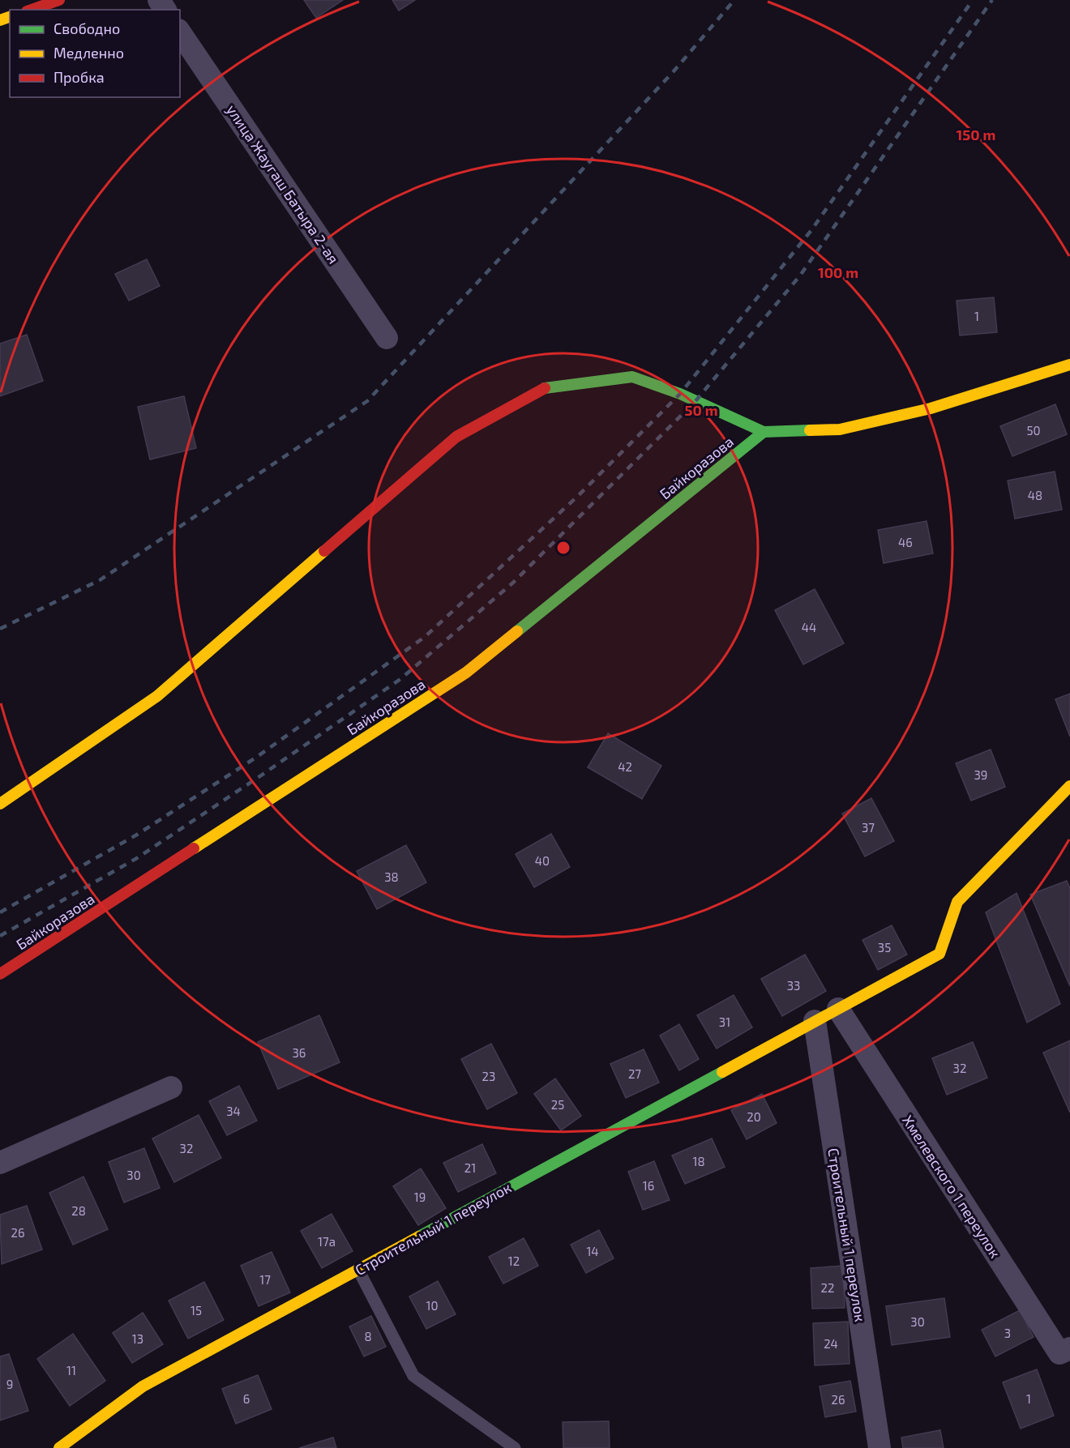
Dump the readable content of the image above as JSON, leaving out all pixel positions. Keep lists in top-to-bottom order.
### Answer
{
  "streets": {
    "street": [
      "улица Жаугаш Батыра 2-ая",
      "Байкоразова",
      "Хмелевского 1 переулок",
      "Строительный 1 переулок"
    ]
  },
  "crossings": [
    ["Хмелевского 1 переулок", "Строительный 1 переулок"]
  ],
  "house_numbers": [
    "1",
    "50",
    "48",
    "46",
    "44",
    "42",
    "39",
    "37",
    "40",
    "38",
    "35",
    "33",
    "31",
    "36",
    "32",
    "27",
    "23",
    "25",
    "34",
    "20",
    "32",
    "18",
    "21",
    "30",
    "16",
    "19",
    "28",
    "26",
    "17а",
    "14",
    "12",
    "17",
    "22",
    "10",
    "15",
    "30",
    "3",
    "8",
    "13",
    "24",
    "11",
    "9",
    "6",
    "1",
    "26"
  ],
  "legend": ["Свободно", "Медленно", "Пробка"],
  "rings": ["150 m", "100 m", "50 m"]
}
